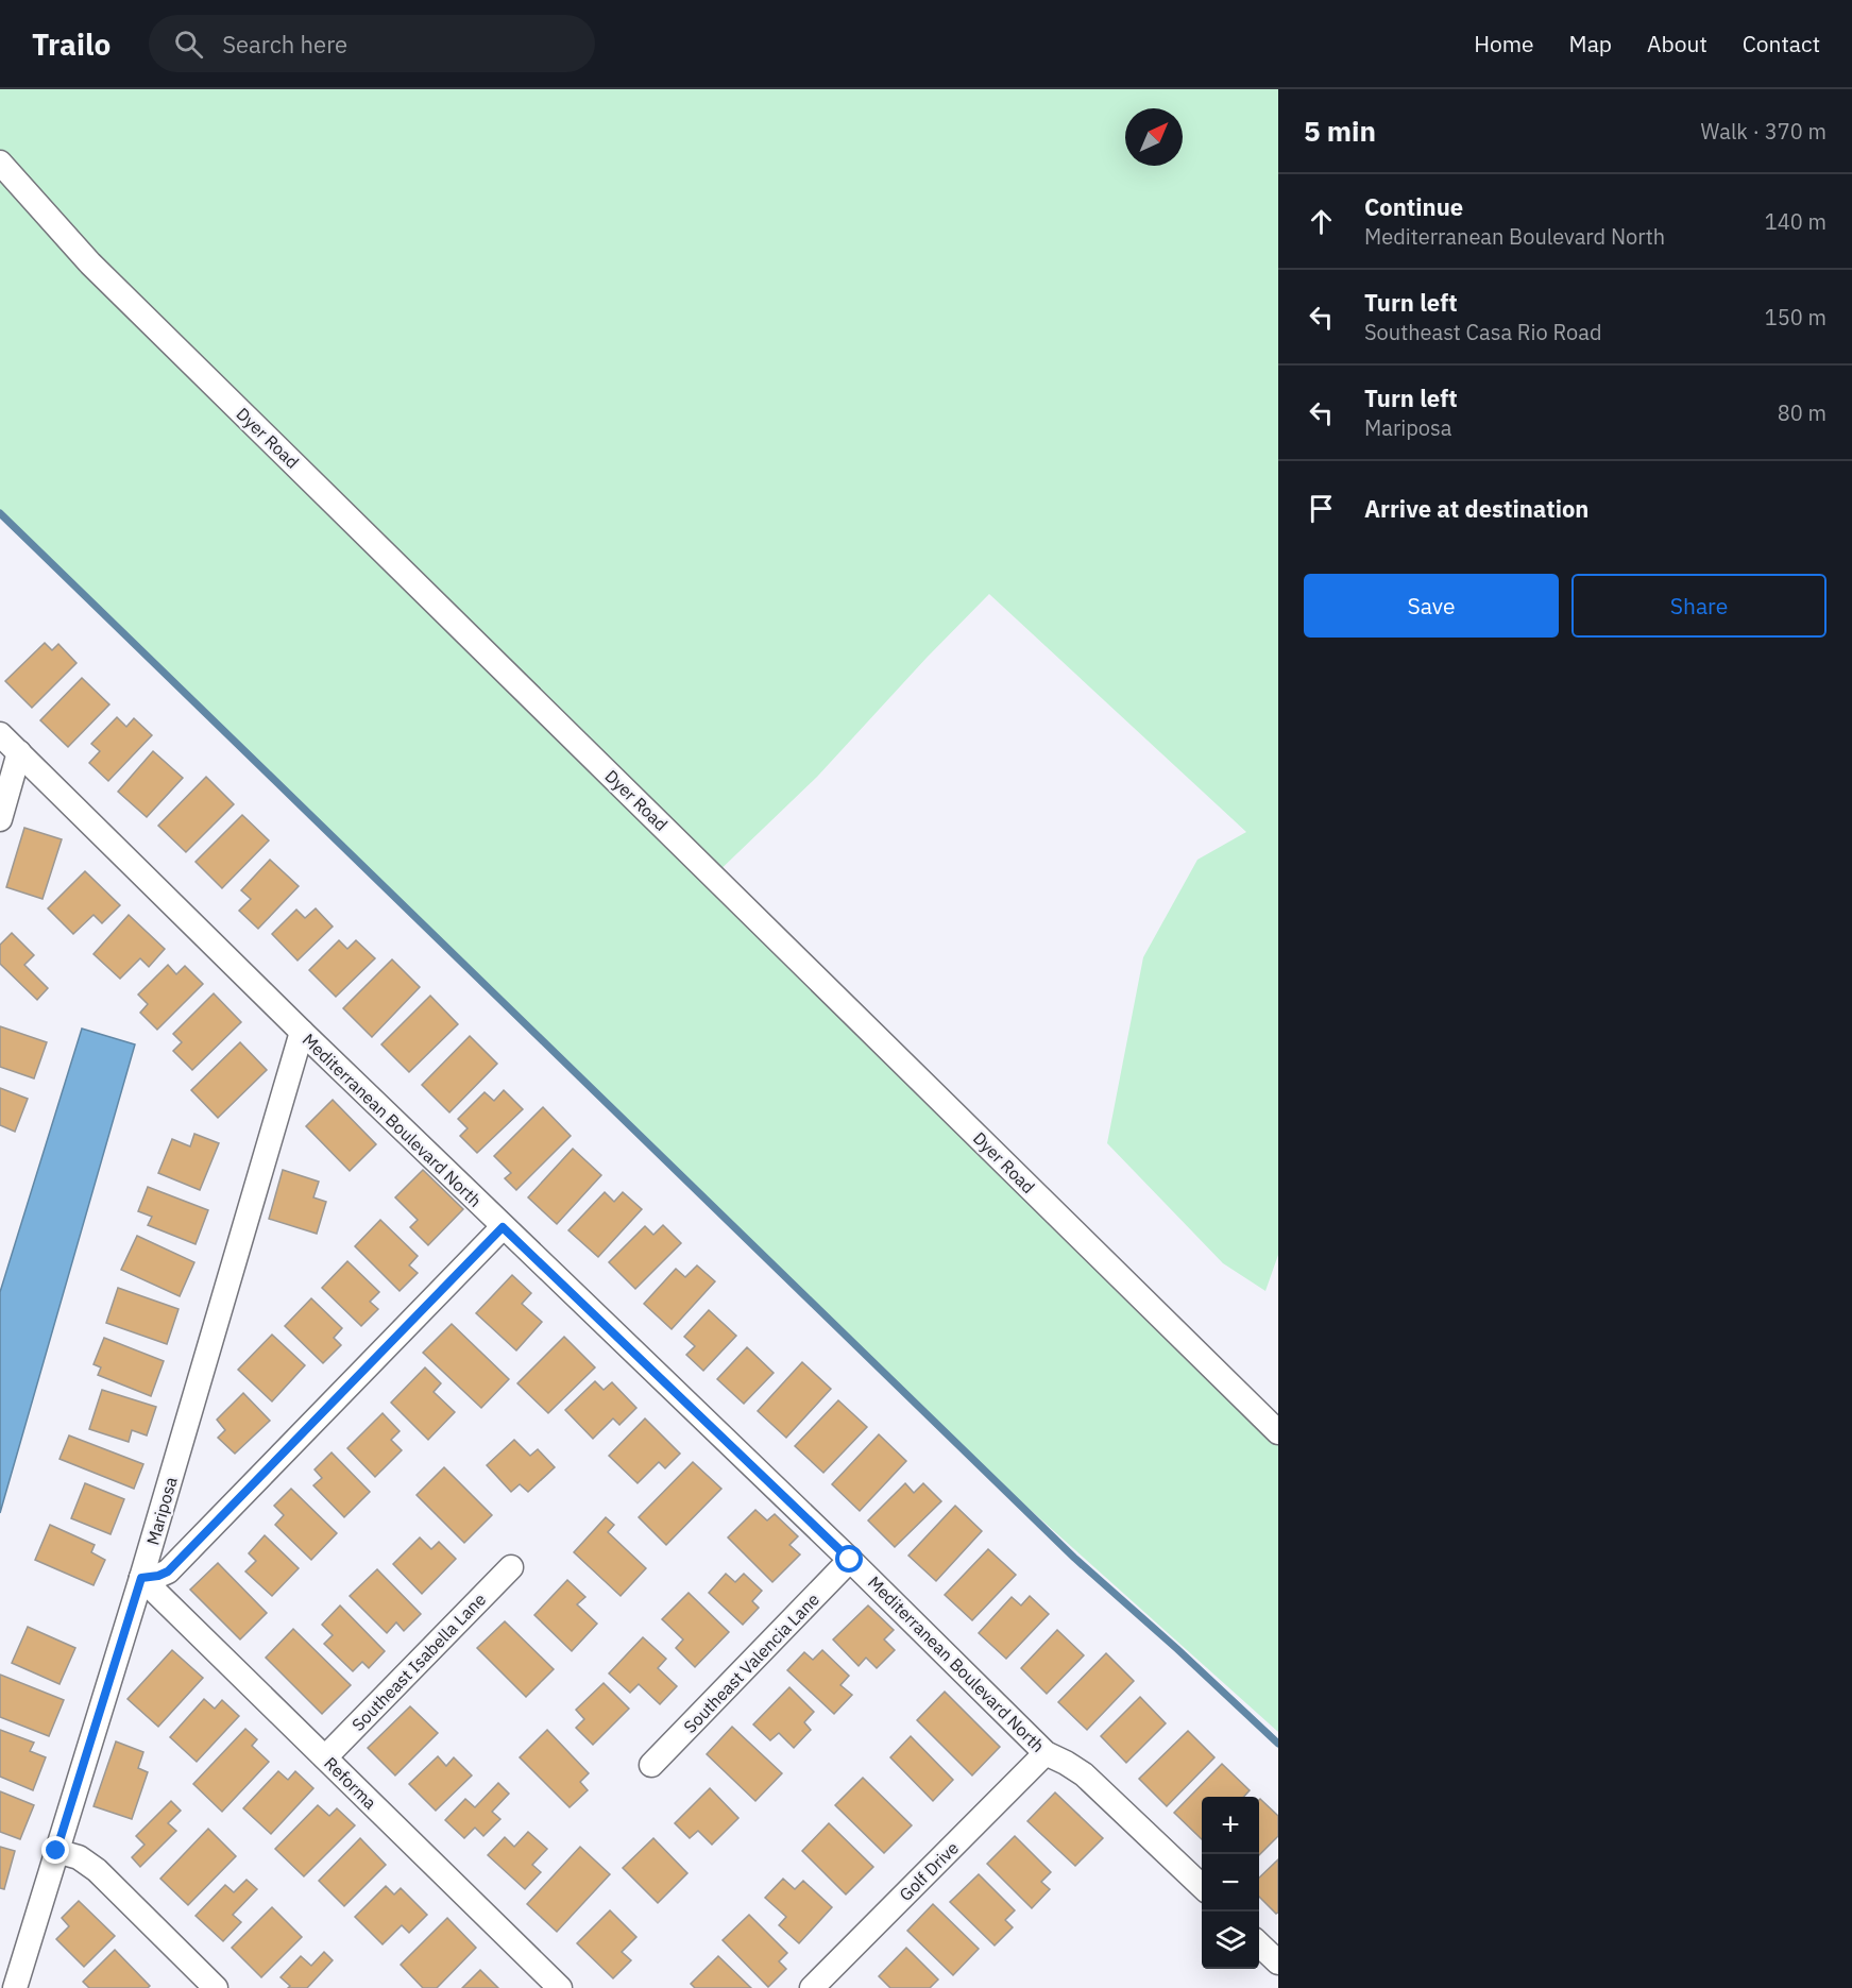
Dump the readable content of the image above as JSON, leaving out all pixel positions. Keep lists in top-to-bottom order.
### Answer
{
  "streets": {
    "street": [
      "Dyer Road",
      "Mediterranean Boulevard North",
      "Mariposa",
      "Southeast Isabella Lane",
      "Southeast Valencia Lane",
      "Reforma",
      "Golf Drive"
    ]
  },
  "crossings": [
    ["Mediterranean Boulevard North", "Mariposa"],
    ["Mediterranean Boulevard North", "Southeast Valencia Lane"],
    ["Mediterranean Boulevard North", "Golf Drive"],
    ["Mariposa", "Reforma"],
    ["Southeast Isabella Lane", "Reforma"]
  ],
  "north": "top right",
  "page": {
    "header": "Trailo",
    "search": "Search here",
    "nav": [
      "Home",
      "Map",
      "About",
      "Contact"
    ],
    "heading": ["5 min", "Walk · 370 m"],
    "list": [
      ["Continue", "Mediterranean Boulevard North", "140 m"],
      ["Turn left", "Southeast Casa Rio Road", "150 m"],
      ["Turn left", "Mariposa", "80 m"],
      "Arrive at destination"
    ],
    "buttons": ["Save", "Share"],
    "map_buttons": ["+", "−"]
  }
}
